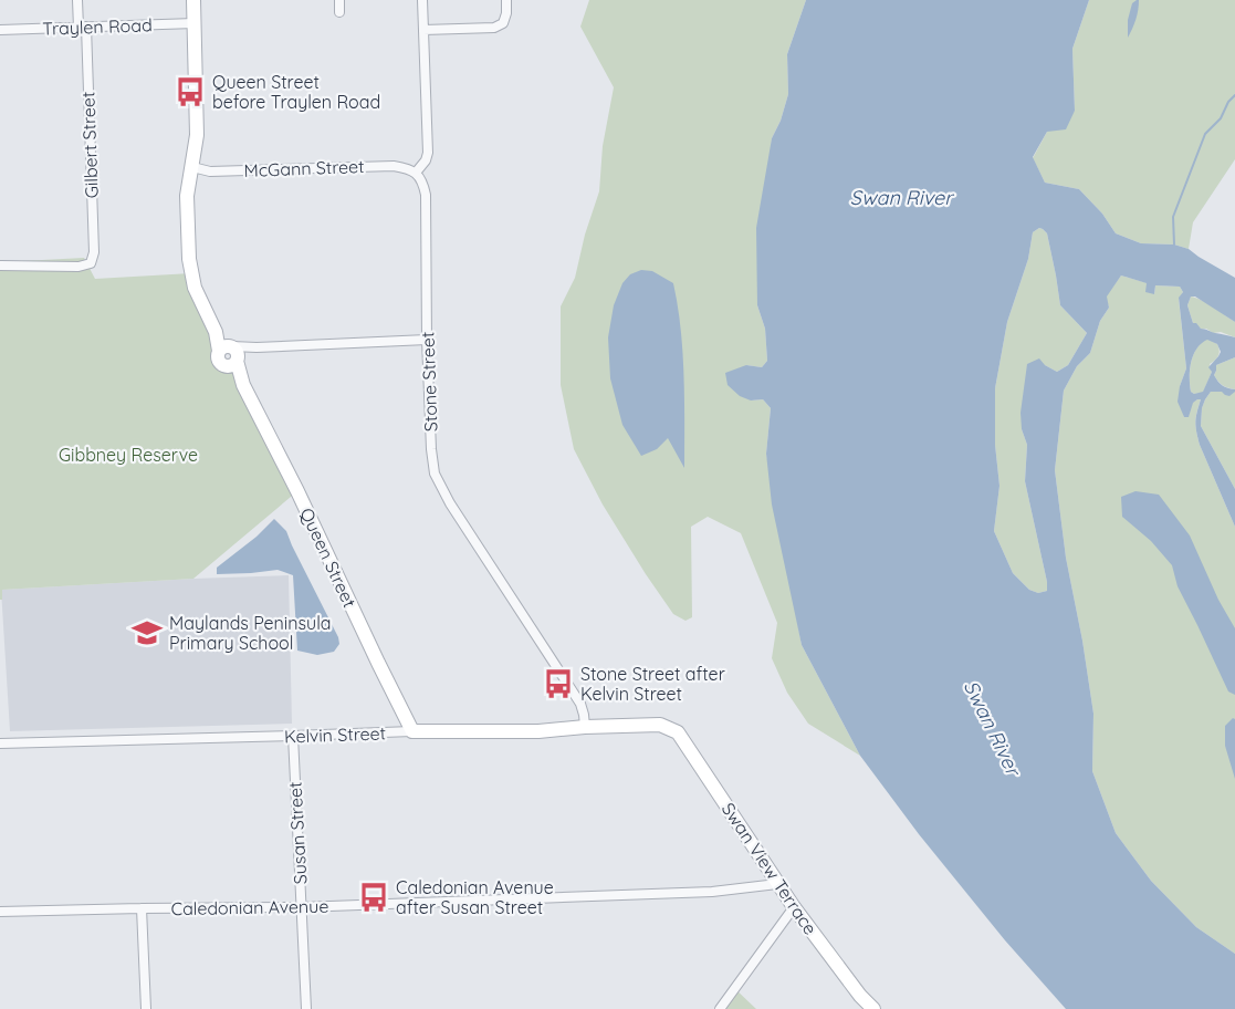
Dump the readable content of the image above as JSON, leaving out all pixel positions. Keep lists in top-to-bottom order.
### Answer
{
  "streets": {
    "street": [
      "Traylen Road",
      "Gilbert Street",
      "McGann Street",
      "Stone Street",
      "Queen Street",
      "Kelvin Street",
      "Susan Street",
      "Swan View Terrace",
      "Caledonian Avenue"
    ]
  },
  "crossings": [
    ["Traylen Road", "Gilbert Street"],
    ["Traylen Road", "Queen Street"],
    ["McGann Street", "Stone Street"],
    ["McGann Street", "Queen Street"],
    ["Stone Street", "Kelvin Street"],
    ["Queen Street", "Kelvin Street"],
    ["Kelvin Street", "Susan Street"],
    ["Kelvin Street", "Swan View Terrace"],
    ["Susan Street", "Caledonian Avenue"],
    ["Swan View Terrace", "Caledonian Avenue"]
  ],
  "water": ["Swan River"],
  "parks": ["Gibbney Reserve"],
  "places": {
    "bus stop": ["Queen Street before Traylen Road", "Stone Street after Kelvin Street", "Caledonian Avenue after Susan Street"],
    "school or university": ["Maylands Peninsula Primary School"]
  }
}
